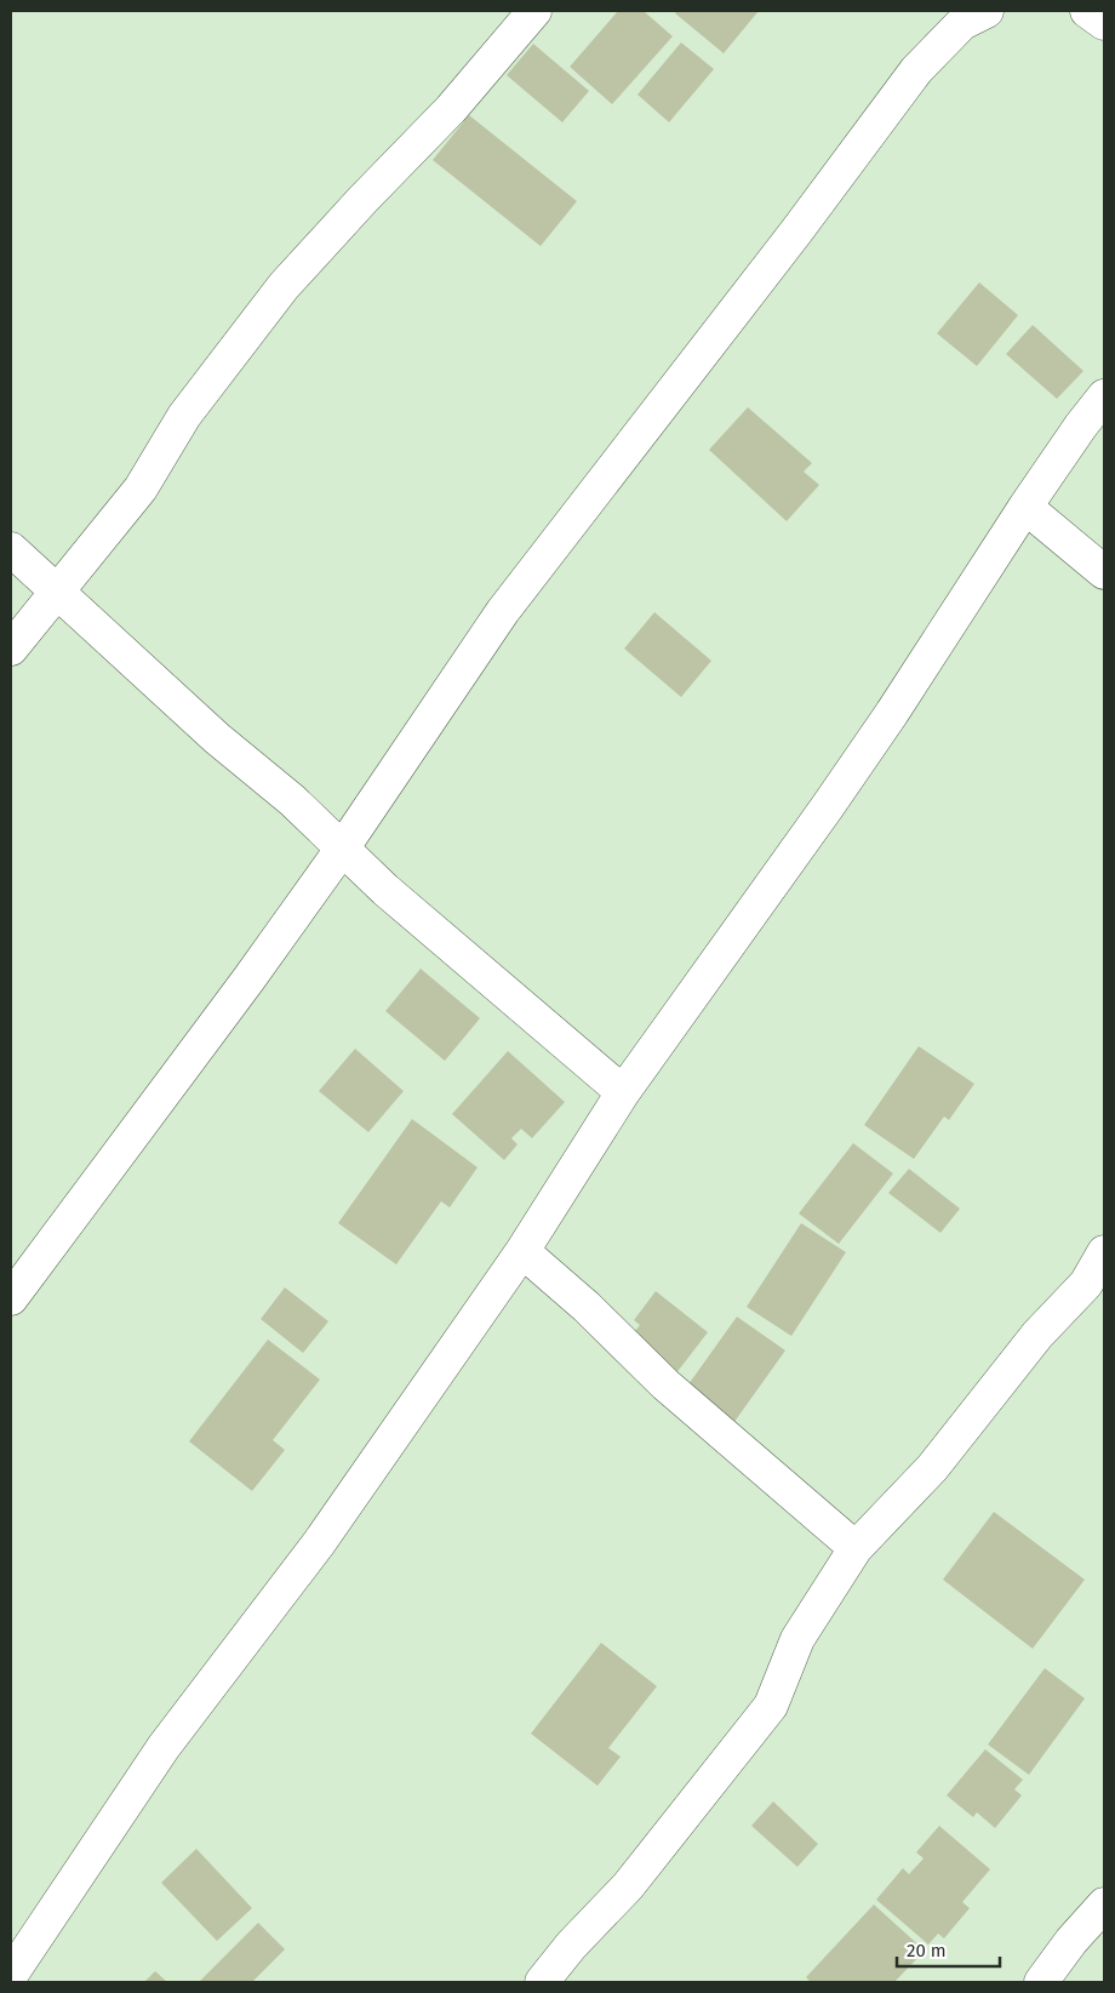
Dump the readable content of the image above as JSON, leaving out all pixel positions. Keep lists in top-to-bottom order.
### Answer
{
  "scale_bar": "20 m"
}
